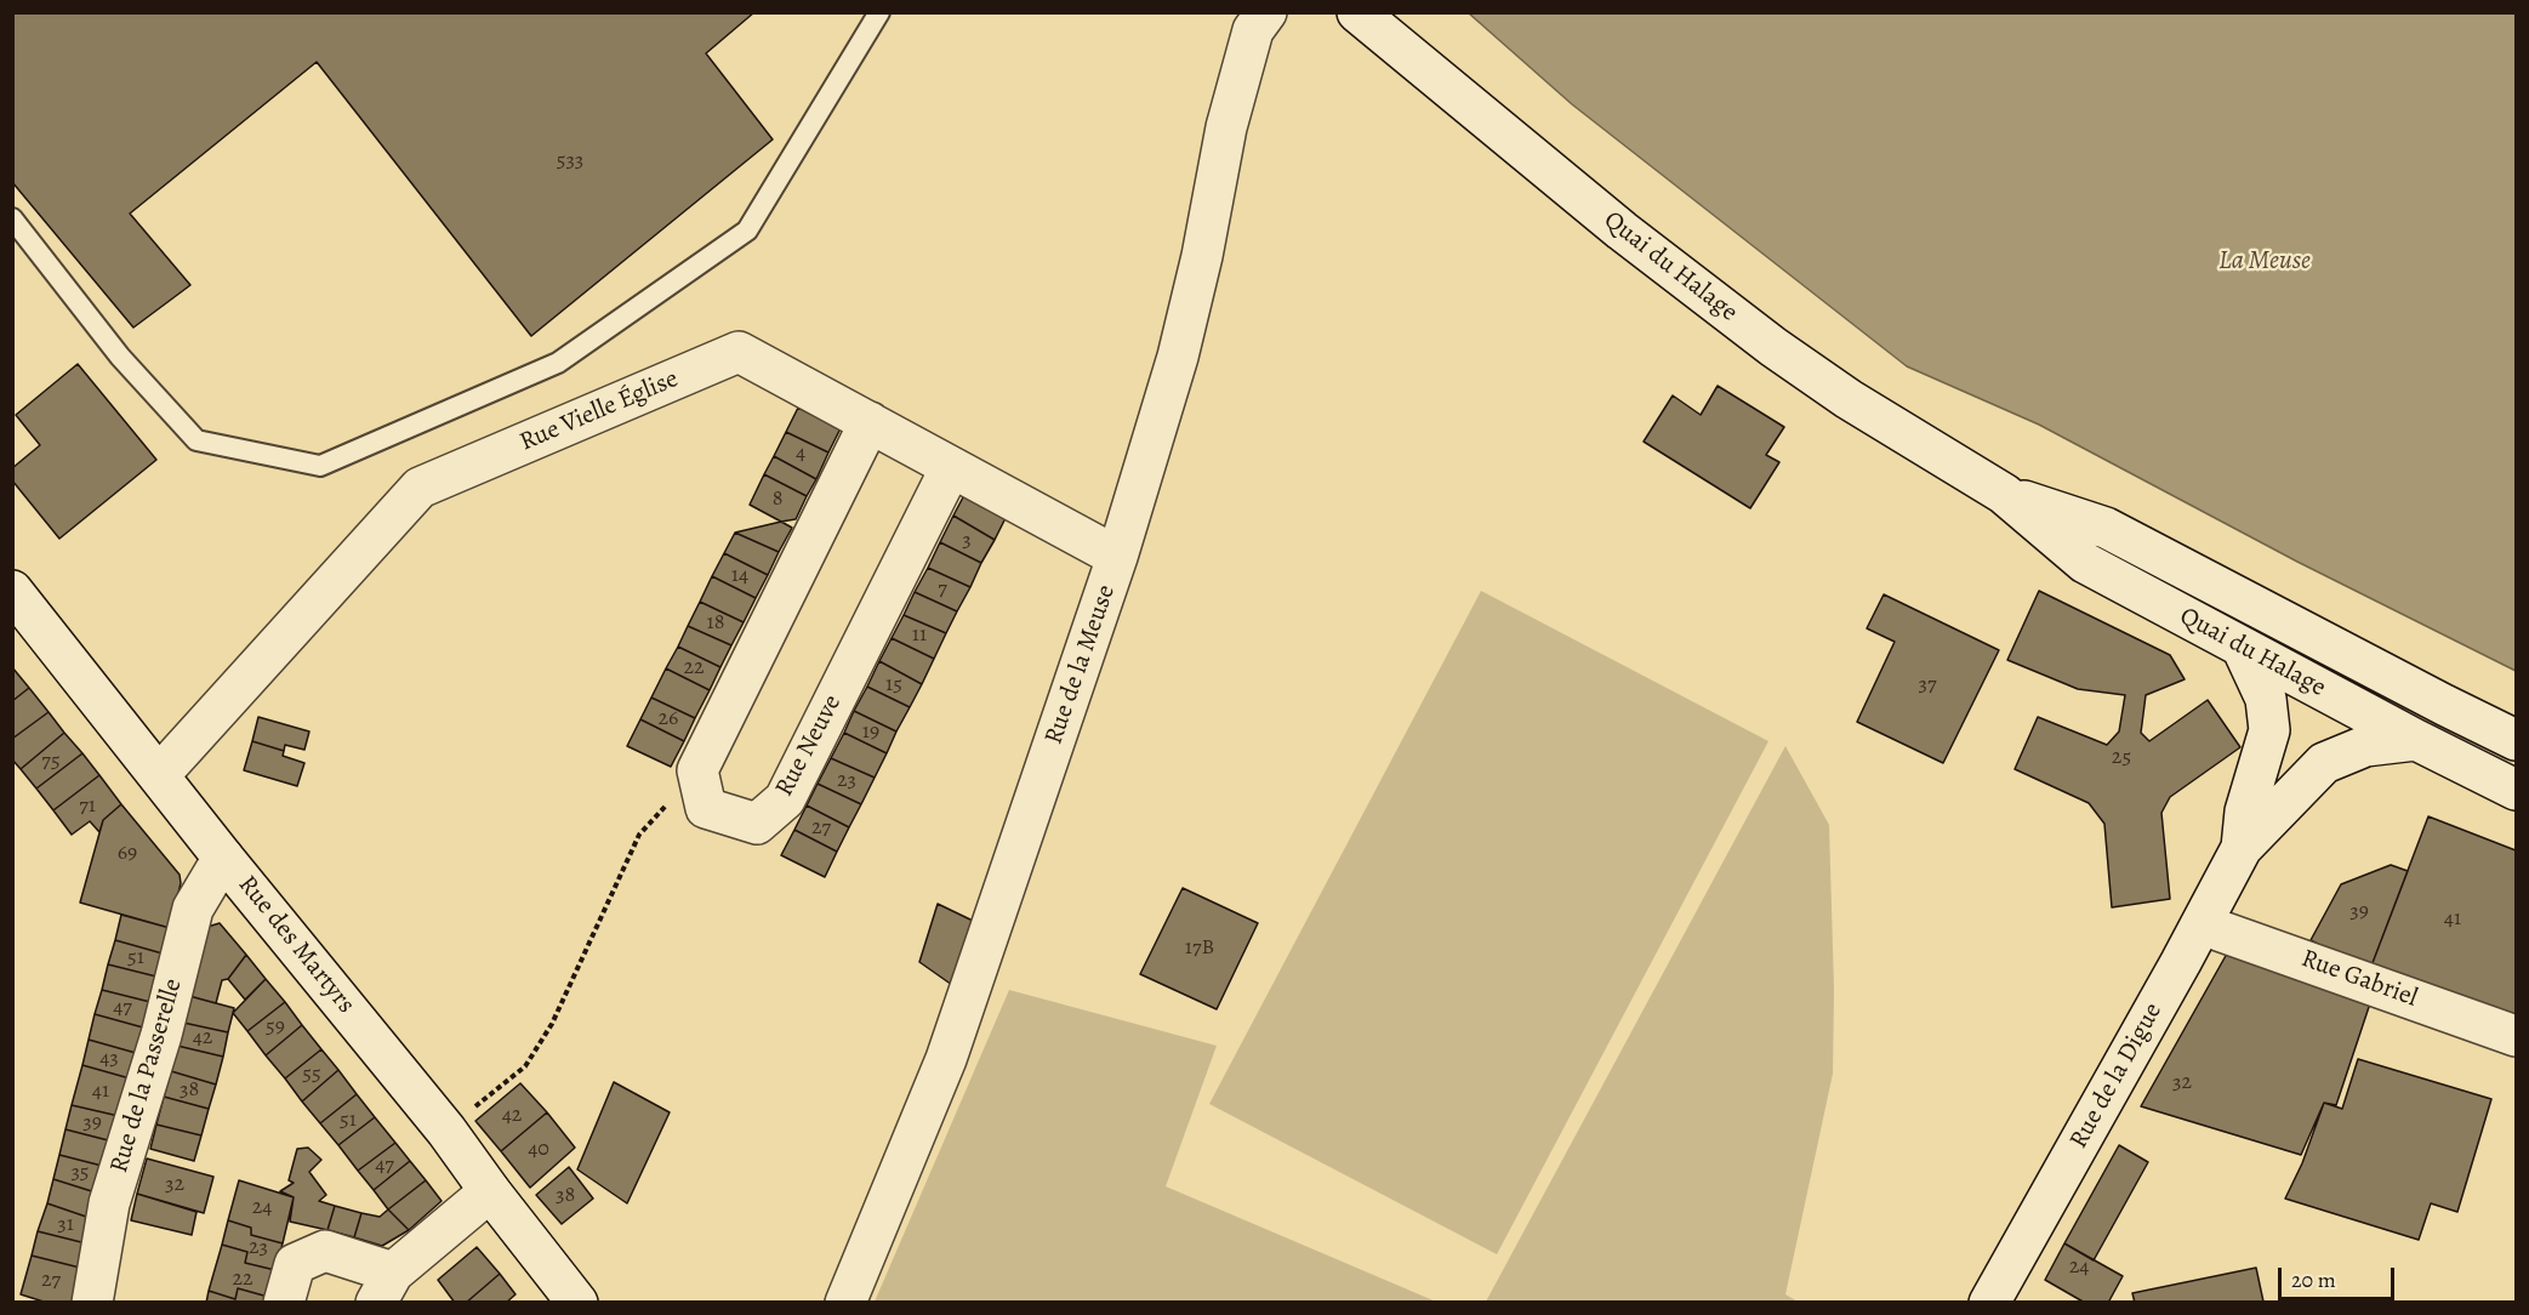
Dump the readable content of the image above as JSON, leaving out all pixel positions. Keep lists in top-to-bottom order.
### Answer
{
  "streets": {
    "street": [
      "Quai du Halage",
      "Rue Vielle Église",
      "Rue de la Meuse",
      "Rue Neuve",
      "Rue des Martyrs",
      "Rue Gabriel",
      "Rue de la Passerelle",
      "Rue de la Digue"
    ]
  },
  "crossings": [
    ["Quai du Halage", "Rue de la Digue"],
    ["Rue Vielle Église", "Rue de la Meuse"],
    ["Rue Vielle Église", "Rue Neuve"],
    ["Rue Vielle Église", "Rue des Martyrs"],
    ["Rue des Martyrs", "Rue de la Passerelle"],
    ["Rue Gabriel", "Rue de la Digue"]
  ],
  "water": ["La Meuse"],
  "house_numbers": [
    "533",
    "4",
    "8",
    "3",
    "14",
    "7",
    "18",
    "11",
    "22",
    "15",
    "37",
    "26",
    "19",
    "25",
    "75",
    "23",
    "71",
    "27",
    "69",
    "39",
    "41",
    "17B",
    "51",
    "47",
    "59",
    "42",
    "43",
    "55",
    "32",
    "38",
    "41",
    "42",
    "51",
    "39",
    "40",
    "47",
    "35",
    "32",
    "38",
    "24",
    "31",
    "23",
    "24",
    "22",
    "27"
  ],
  "scale_bar": "20 m"
}
